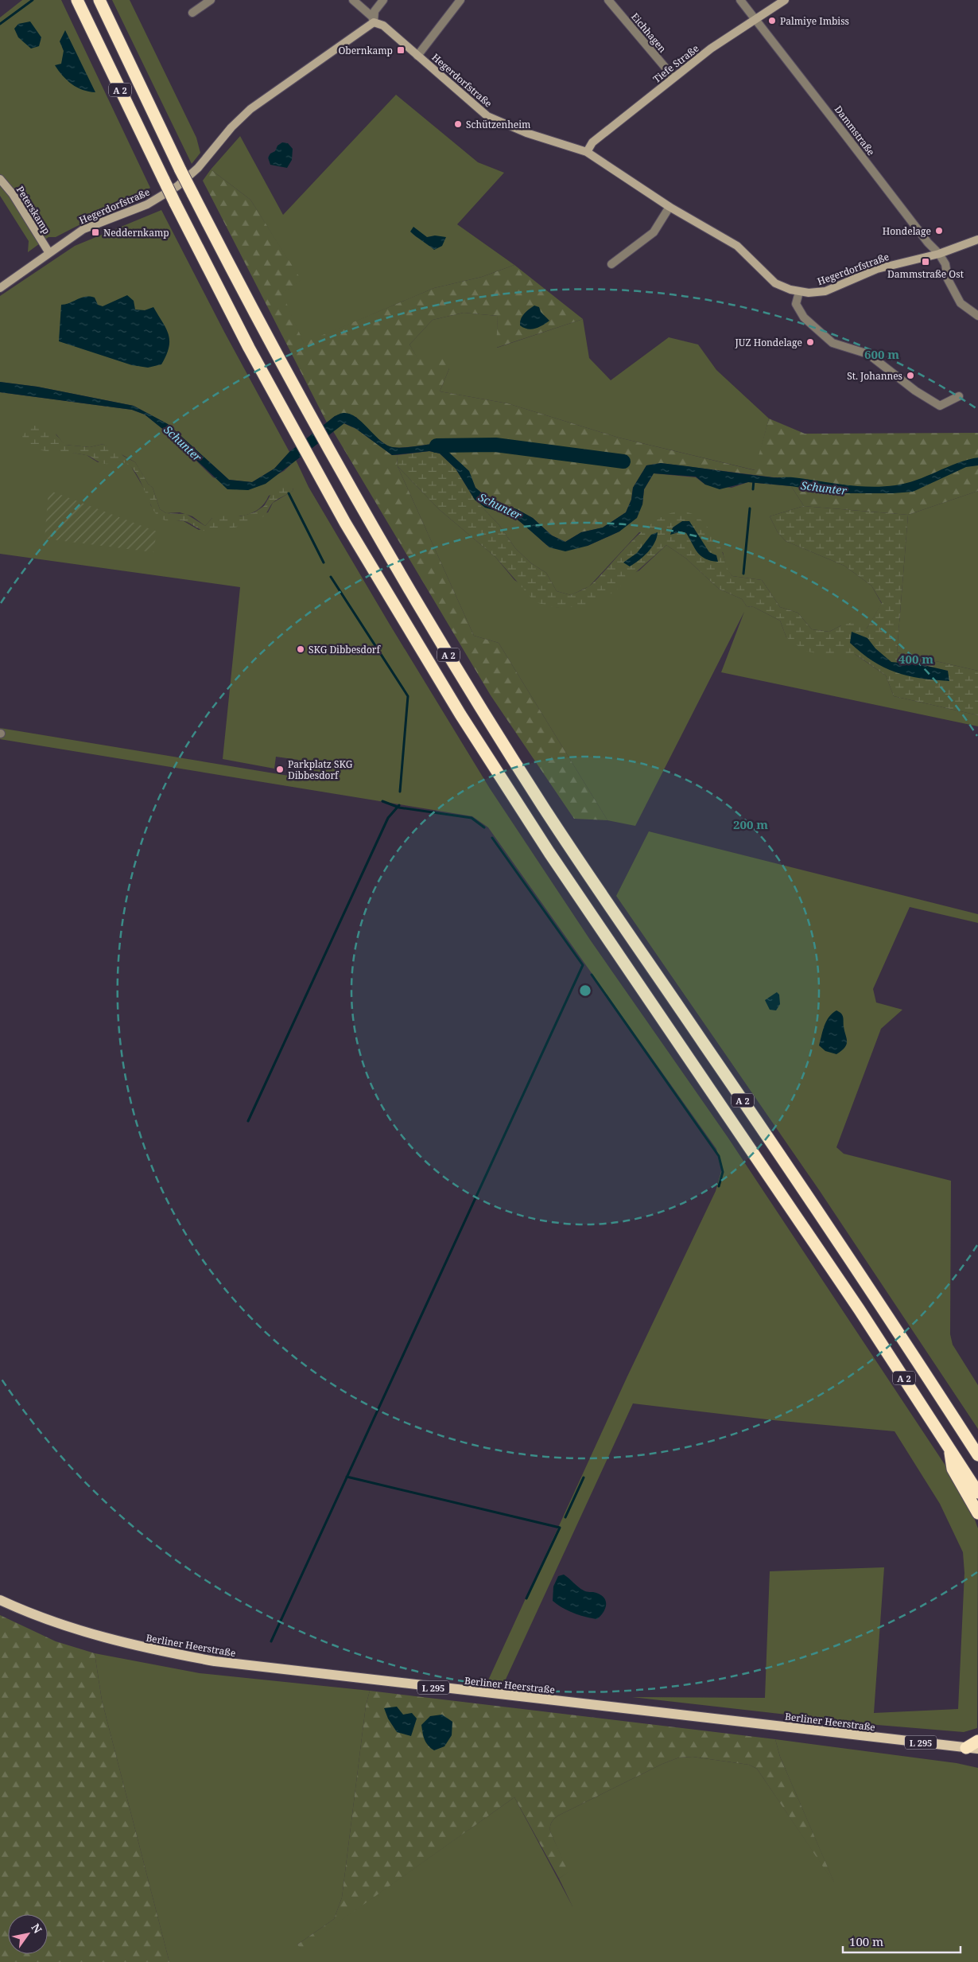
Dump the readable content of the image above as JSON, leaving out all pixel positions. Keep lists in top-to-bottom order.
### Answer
{
  "streets": {
    "highway": ["A 2"],
    "main road": ["Berliner Heerstraße", "L 295"],
    "street": [
      "Eichhagen",
      "Tiefe Straße",
      "Hegerdorfstraße",
      "Dammstraße",
      "Peterskamp"
    ]
  },
  "crossings": [
    ["Eichhagen", "Tiefe Straße"],
    ["Tiefe Straße", "Hegerdorfstraße"],
    ["Tiefe Straße", "Dammstraße"],
    ["Hegerdorfstraße", "Dammstraße"],
    ["Hegerdorfstraße", "Peterskamp"]
  ],
  "water": ["Schunter"],
  "places": {
    "other": [
      "Palmiye Imbiss",
      "Schützenheim",
      "Hondelage",
      "JUZ Hondelage",
      "St. Johannes",
      "SKG Dibbesdorf",
      "Parkplatz SKG Dibbesdorf"
    ],
    "transit": ["Obernkamp", "Neddernkamp", "Dammstraße Ost"]
  },
  "scale_bar": "100 m",
  "north": "top right",
  "rings": ["600 m", "400 m", "200 m"]
}
